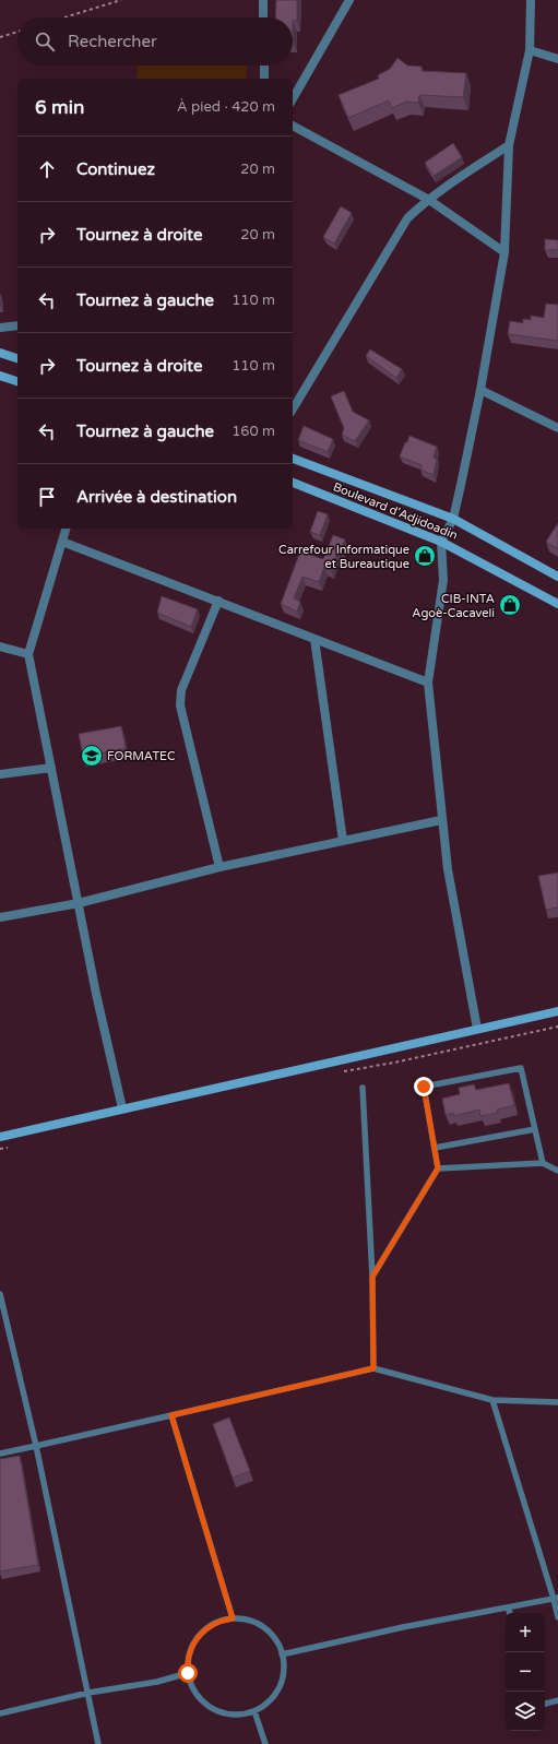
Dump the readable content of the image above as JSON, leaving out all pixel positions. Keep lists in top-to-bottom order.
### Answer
{
  "streets": {
    "main road": ["Boulevard d'Adjidoadin"]
  },
  "places": {
    "shop": ["Carrefour Informatique et Bureautique", "CIB-INTA Agoè-Cacaveli"],
    "school or university": ["FORMATEC"]
  },
  "page": {
    "search": "Rechercher",
    "heading": ["6 min", "À pied · 420 m"],
    "list": [
      ["Continuez", "20 m"],
      ["Tournez à droite", "20 m"],
      ["Tournez à gauche", "110 m"],
      ["Tournez à droite", "110 m"],
      ["Tournez à gauche", "160 m"],
      "Arrivée à destination"
    ],
    "map_buttons": ["+", "−"]
  }
}
